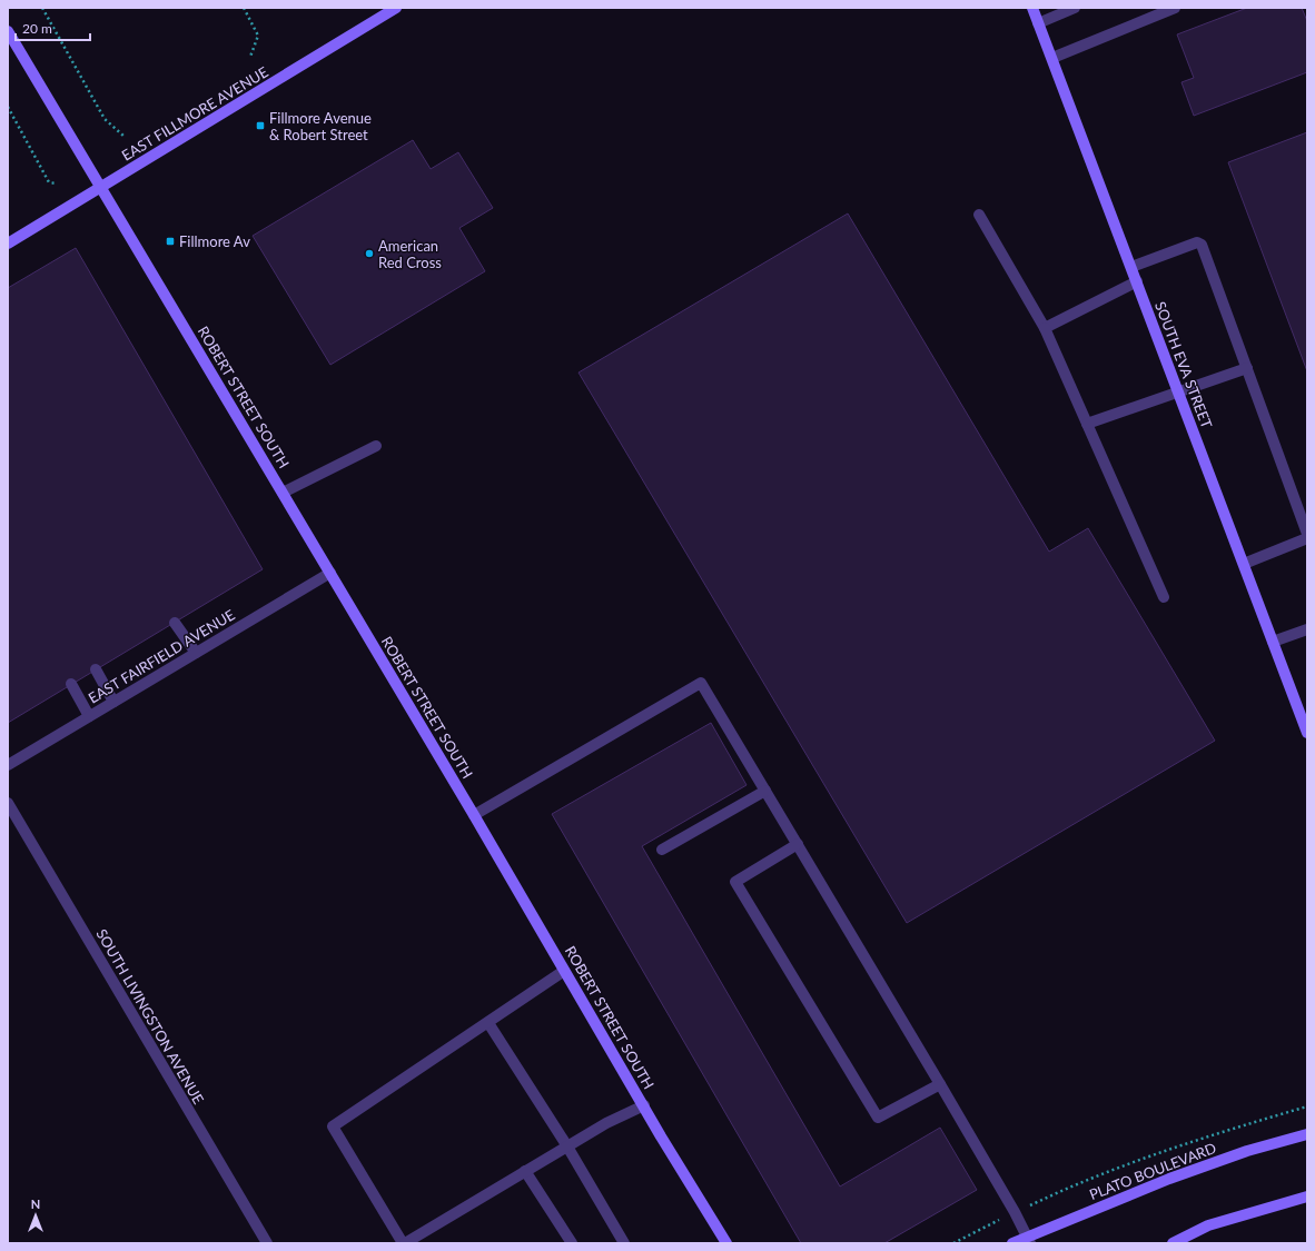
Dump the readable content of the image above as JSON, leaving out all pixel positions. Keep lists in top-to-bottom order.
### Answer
{
  "streets": {
    "main road": [
      "EAST FILLMORE AVENUE",
      "SOUTH EVA STREET",
      "ROBERT STREET SOUTH",
      "PLATO BOULEVARD"
    ],
    "street": ["EAST FAIRFIELD AVENUE", "SOUTH LIVINGSTON AVENUE"]
  },
  "crossings": [
    ["EAST FILLMORE AVENUE", "ROBERT STREET SOUTH"],
    ["ROBERT STREET SOUTH", "EAST FAIRFIELD AVENUE"]
  ],
  "places": {
    "transit": ["Fillmore Avenue & Robert Street", "Fillmore Av"],
    "other": ["American Red Cross"]
  },
  "scale_bar": "20 m",
  "north": "top"
}
